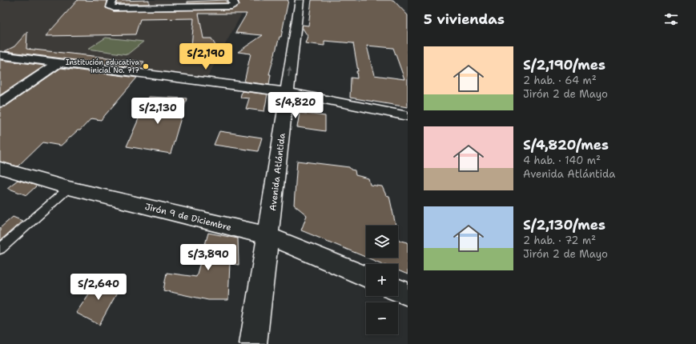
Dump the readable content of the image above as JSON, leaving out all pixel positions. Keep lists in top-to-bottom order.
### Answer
{
  "streets": {
    "street": ["Avenida Atlántida", "Jirón 9 de Diciembre"]
  },
  "crossings": [
    ["Avenida Atlántida", "Jirón 9 de Diciembre"]
  ],
  "places": ["Institución educativa inicial No. 717"],
  "page": {
    "heading": "5 viviendas",
    "list": [
      {
        "name": "S/2,190/mes",
        "note": "2 hab. · 64 m² · Jirón 2 de Mayo"
      },
      {
        "name": "S/4,820/mes",
        "note": "4 hab. · 140 m² · Avenida Atlántida"
      },
      {
        "name": "S/2,130/mes",
        "note": "2 hab. · 72 m² · Jirón 2 de Mayo"
      }
    ],
    "price": [
      "S/2,190",
      "S/4,820",
      "S/2,130",
      "S/3,890",
      "S/2,640"
    ],
    "map_buttons": ["+", "−"]
  }
}
